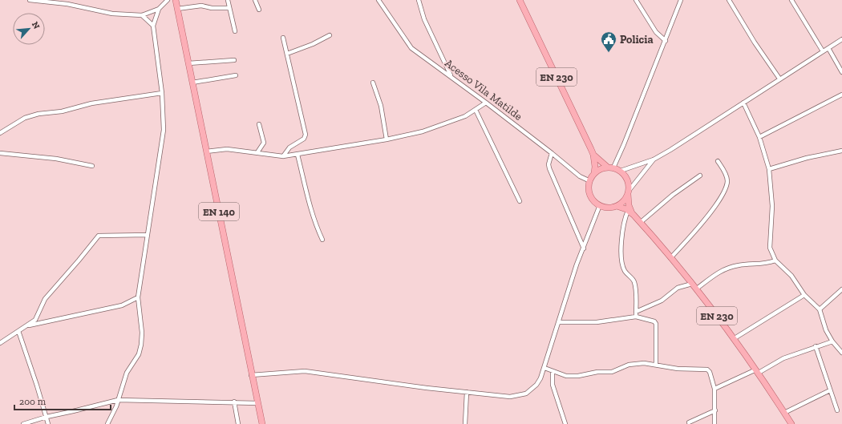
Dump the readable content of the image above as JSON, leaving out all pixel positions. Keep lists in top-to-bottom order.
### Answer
{
  "streets": {
    "main road": ["EN 230", "EN 140"],
    "street": ["Acesso Vila Matilde"]
  },
  "crossings": [
    ["EN 230", "Acesso Vila Matilde"]
  ],
  "places": {
    "public building": ["Policia"]
  },
  "scale_bar": "200 m",
  "north": "top right"
}
